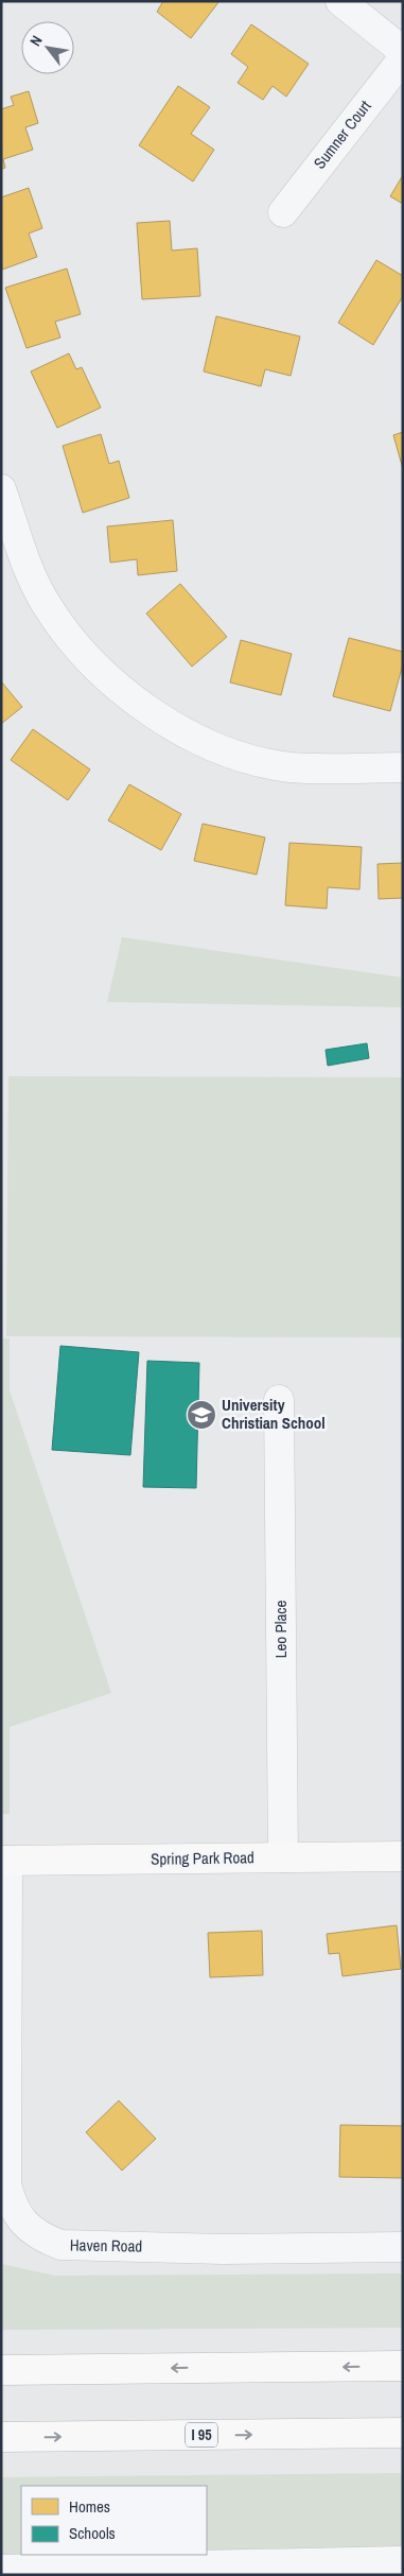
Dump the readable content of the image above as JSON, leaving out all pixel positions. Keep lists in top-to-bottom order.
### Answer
{
  "streets": {
    "main road": ["Spring Park Road", "I 95"],
    "street": ["Sumner Court", "Leo Place", "Haven Road"]
  },
  "crossings": [
    ["Leo Place", "Spring Park Road"],
    ["Spring Park Road", "Haven Road"]
  ],
  "places": {
    "school or university": ["University Christian School"]
  },
  "legend": ["Homes", "Schools"],
  "north": "top left"
}
